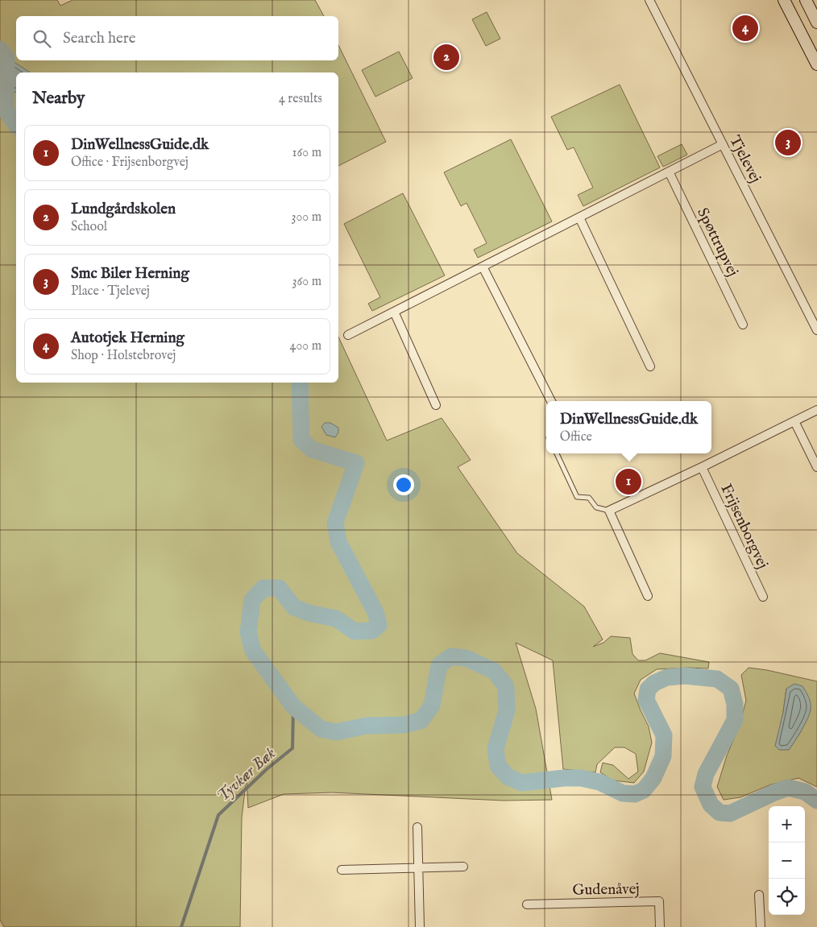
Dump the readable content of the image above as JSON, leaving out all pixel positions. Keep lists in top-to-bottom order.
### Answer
{
  "streets": {
    "street": [
      "Tjelevej",
      "Spøttrupvej",
      "Frijsenborgvej",
      "Gudenåvej"
    ]
  },
  "water": ["Tyvkær Bæk"],
  "page": {
    "pins": [
      "4",
      "2",
      "3",
      "1"
    ],
    "search": "Search here",
    "heading": ["Nearby", "4 results"],
    "list": [
      {
        "mark": "1",
        "name": "DinWellnessGuide.dk",
        "note": "Office · Frijsenborgvej",
        "value": "160 m"
      },
      {
        "mark": "2",
        "name": "Lundgårdskolen",
        "note": "School",
        "value": "300 m"
      },
      {
        "mark": "3",
        "name": "Smc Biler Herning",
        "note": "Place · Tjelevej",
        "value": "360 m"
      },
      {
        "mark": "4",
        "name": "Autotjek Herning",
        "note": "Shop · Holstebrovej",
        "value": "400 m"
      }
    ],
    "popup": ["DinWellnessGuide.dk", "Office"],
    "map_buttons": ["+", "−"]
  }
}
